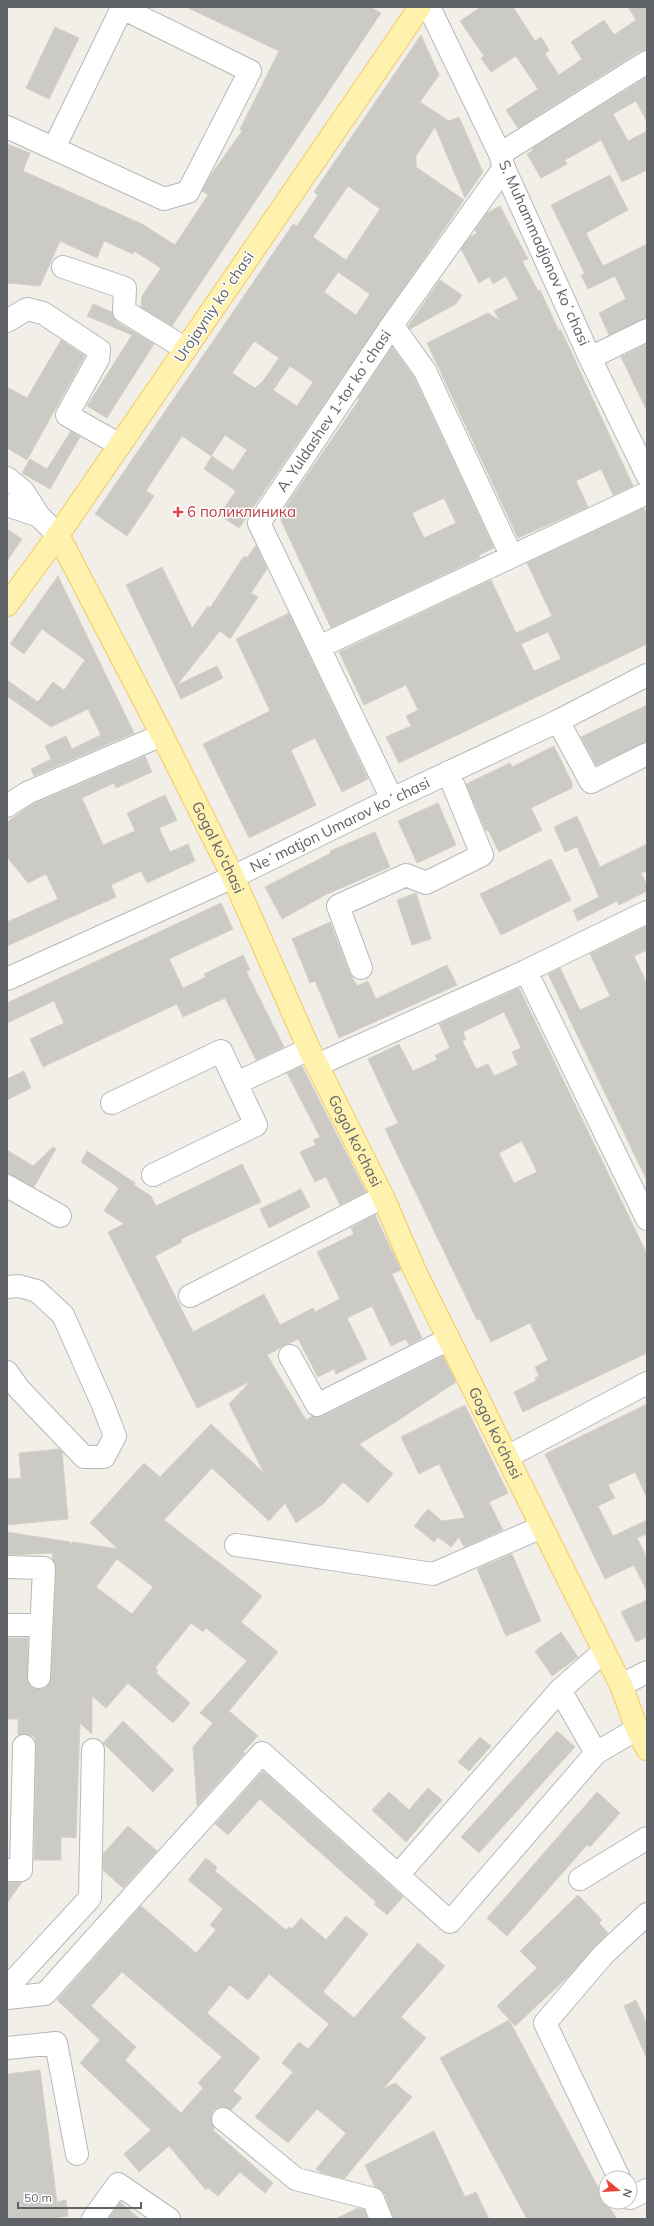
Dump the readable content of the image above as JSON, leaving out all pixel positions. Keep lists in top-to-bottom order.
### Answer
{
  "streets": {
    "main road": ["Urоjayniy koʻchasi", "Gogol ko'chasi"],
    "street": ["S. Muhammadjonov koʻchasi", "A. Yuldashev 1-tor koʻchasi", "Neʻmatjon Umarov koʻchasi"]
  },
  "crossings": [
    ["S. Muhammadjonov koʻchasi", "A. Yuldashev 1-tor koʻchasi"],
    ["Urоjayniy koʻchasi", "Gogol ko'chasi"],
    ["A. Yuldashev 1-tor koʻchasi", "Neʻmatjon Umarov koʻchasi"],
    ["Neʻmatjon Umarov koʻchasi", "Gogol ko'chasi"]
  ],
  "places": {
    "health": ["6 поликлиника"]
  },
  "scale_bar": "50 m",
  "north": "right"
}
